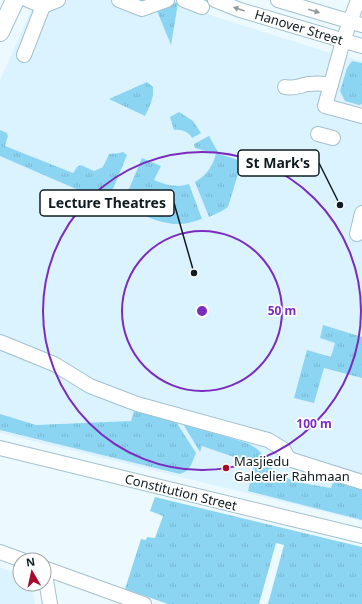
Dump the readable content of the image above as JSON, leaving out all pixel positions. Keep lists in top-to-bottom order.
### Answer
{
  "streets": {
    "street": ["Hanover Street", "Constitution Street"]
  },
  "places": ["St Mark's", "Lecture Theatres", "Masjiedu Galeelier Rahmaan"],
  "north": "top",
  "rings": ["50 m", "100 m"]
}
